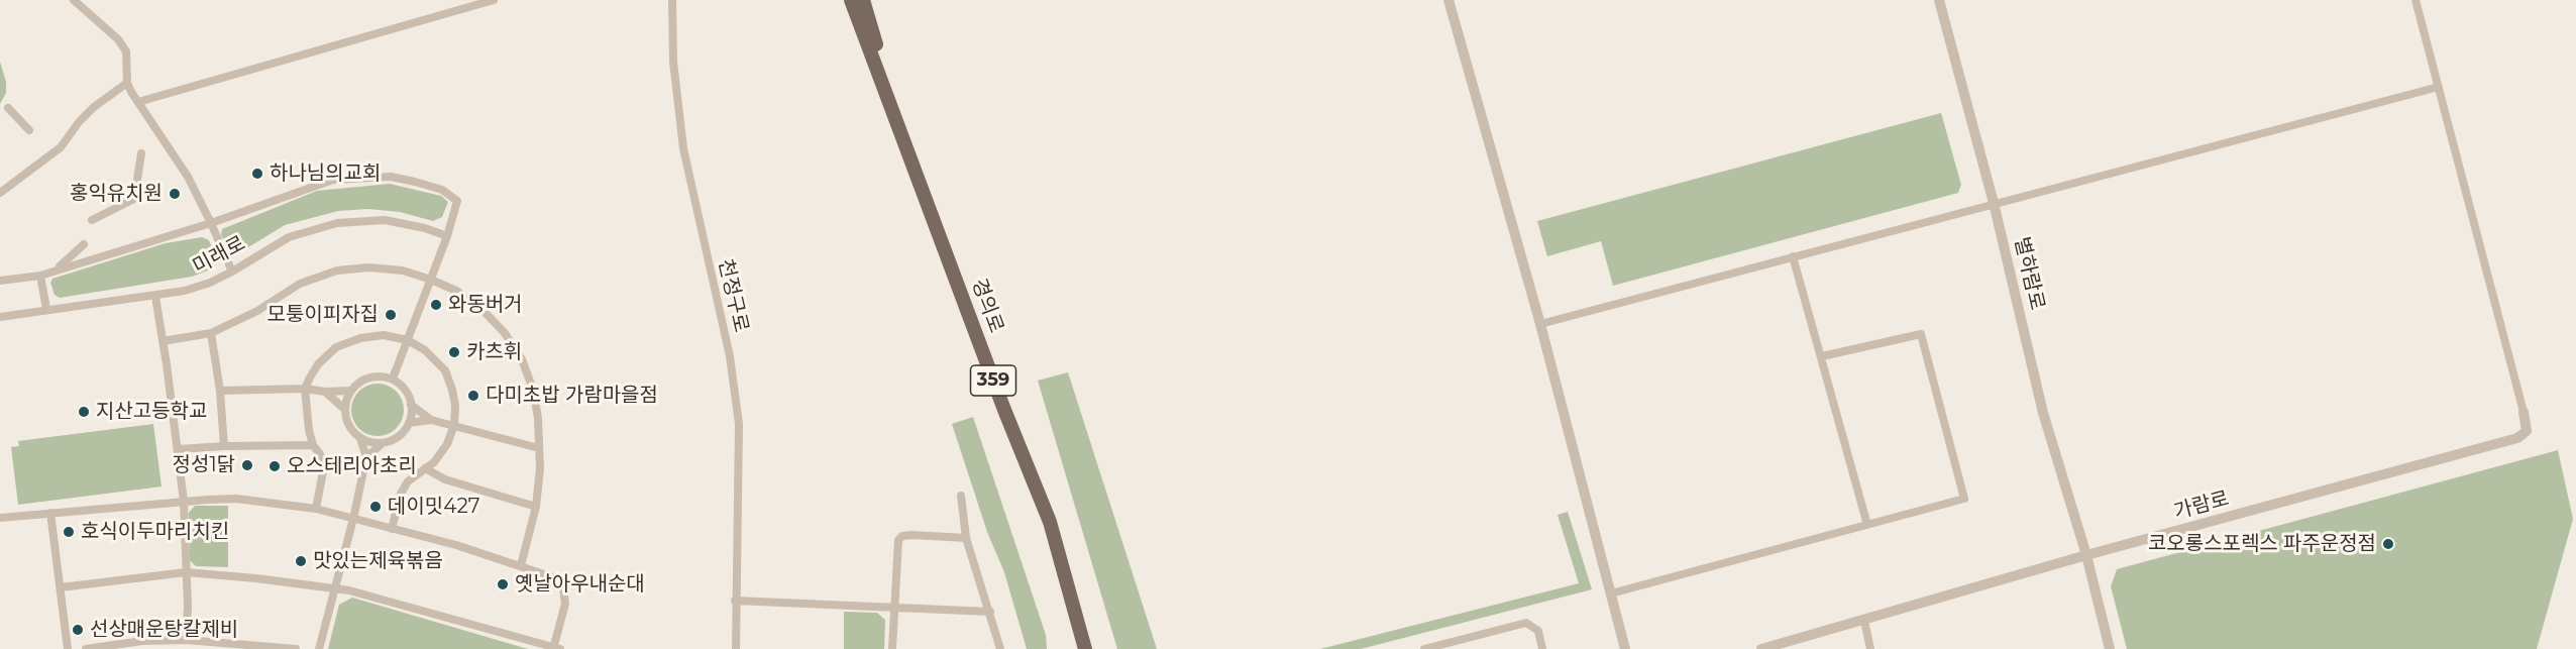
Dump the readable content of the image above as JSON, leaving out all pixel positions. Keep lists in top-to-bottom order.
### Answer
{
  "streets": {
    "main road": ["경의로", "359"],
    "street": [
      "미래로",
      "별하람로",
      "천정구로",
      "가람로"
    ]
  },
  "crossings": [
    ["별하람로", "가람로"]
  ],
  "places": [
    "하나님의교회",
    "홍익유치원",
    "와동버거",
    "모퉁이피자집",
    "카츠휘",
    "다미초밥 가람마을점",
    "지산고등학교",
    "정성1닭",
    "오스테리아초리",
    "데이밋427",
    "호식이두마리치킨",
    "코오롱스포렉스 파주운정점",
    "맛있는제육볶음",
    "옛날아우내순대",
    "선상매운탕칼제비"
  ]
}
